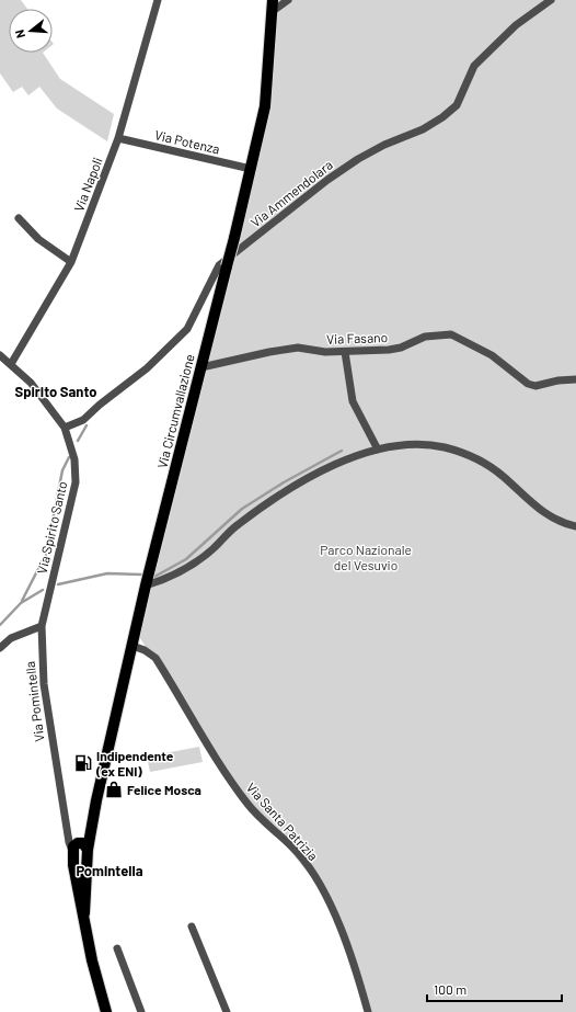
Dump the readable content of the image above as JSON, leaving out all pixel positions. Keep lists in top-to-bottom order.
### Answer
{
  "streets": {
    "main road": ["Via Circumvallazione", "Via Pomintella"],
    "street": [
      "Via Potenza",
      "Via Napoli",
      "Via Ammendolara",
      "Via Fasano",
      "Via Spirito Santo",
      "Via Santa Patrizia"
    ]
  },
  "crossings": [
    ["Via Potenza", "Via Napoli"],
    ["Via Potenza", "Via Circumvallazione"],
    ["Via Napoli", "Via Spirito Santo"],
    ["Via Ammendolara", "Via Spirito Santo"],
    ["Via Fasano", "Via Circumvallazione"],
    ["Via Circumvallazione", "Via Pomintella"],
    ["Via Circumvallazione", "Via Santa Patrizia"],
    ["Via Spirito Santo", "Via Pomintella"]
  ],
  "districts": ["Spirito Santo", "Pomintella"],
  "parks": ["Parco Nazionale del Vesuvio"],
  "places": {
    "fuel station": ["Indipendente (ex ENI)"],
    "shop": ["Felice Mosca"]
  },
  "scale_bar": "100 m",
  "north": "left"
}
